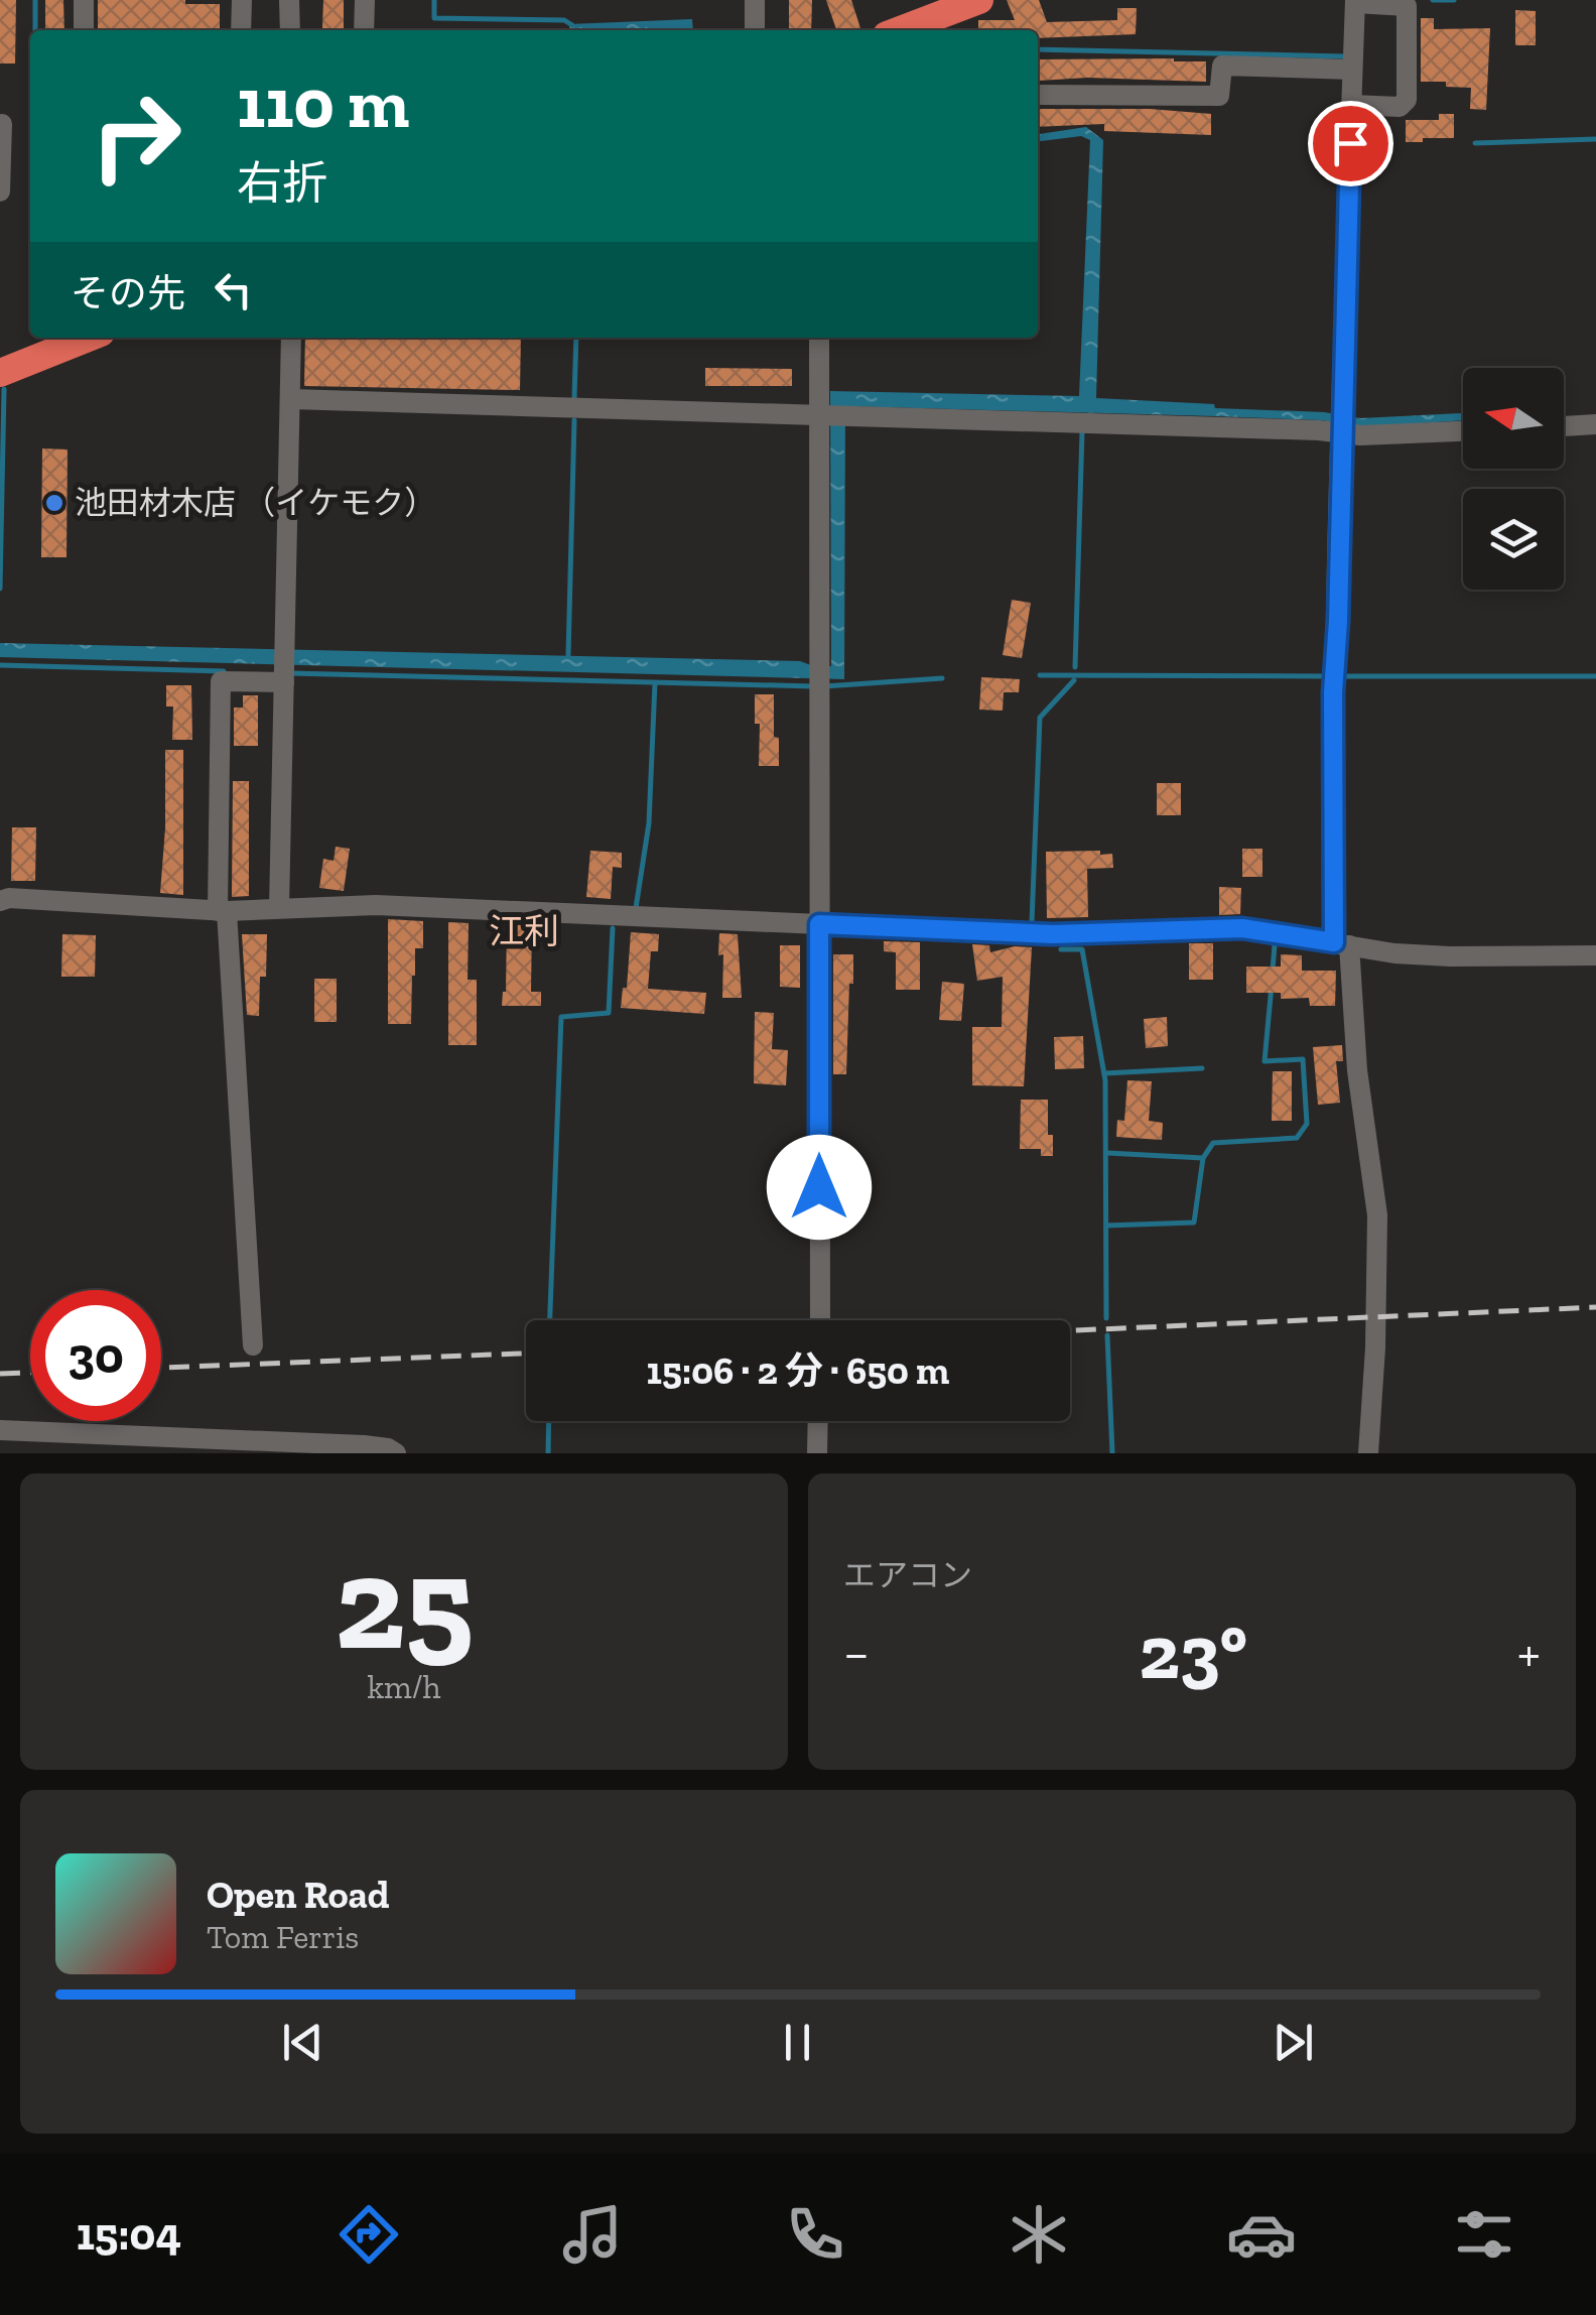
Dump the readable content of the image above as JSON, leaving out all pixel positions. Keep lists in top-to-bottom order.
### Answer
{
  "districts": ["江利"],
  "places": ["池田材木店 （イケモク）"],
  "north": "left",
  "page": {
    "turn": ["110 m", "右折"],
    "then": "その先",
    "limit": "30",
    "trip": "15:06 · 2 分 · 650 m",
    "tile": [
      ["25", "km/h"],
      "エアコン"
    ],
    "heat": ["−", "23°", "+"],
    "song": ["Open Road", "Tom Ferris"],
    "tabs": "15:04"
  }
}
